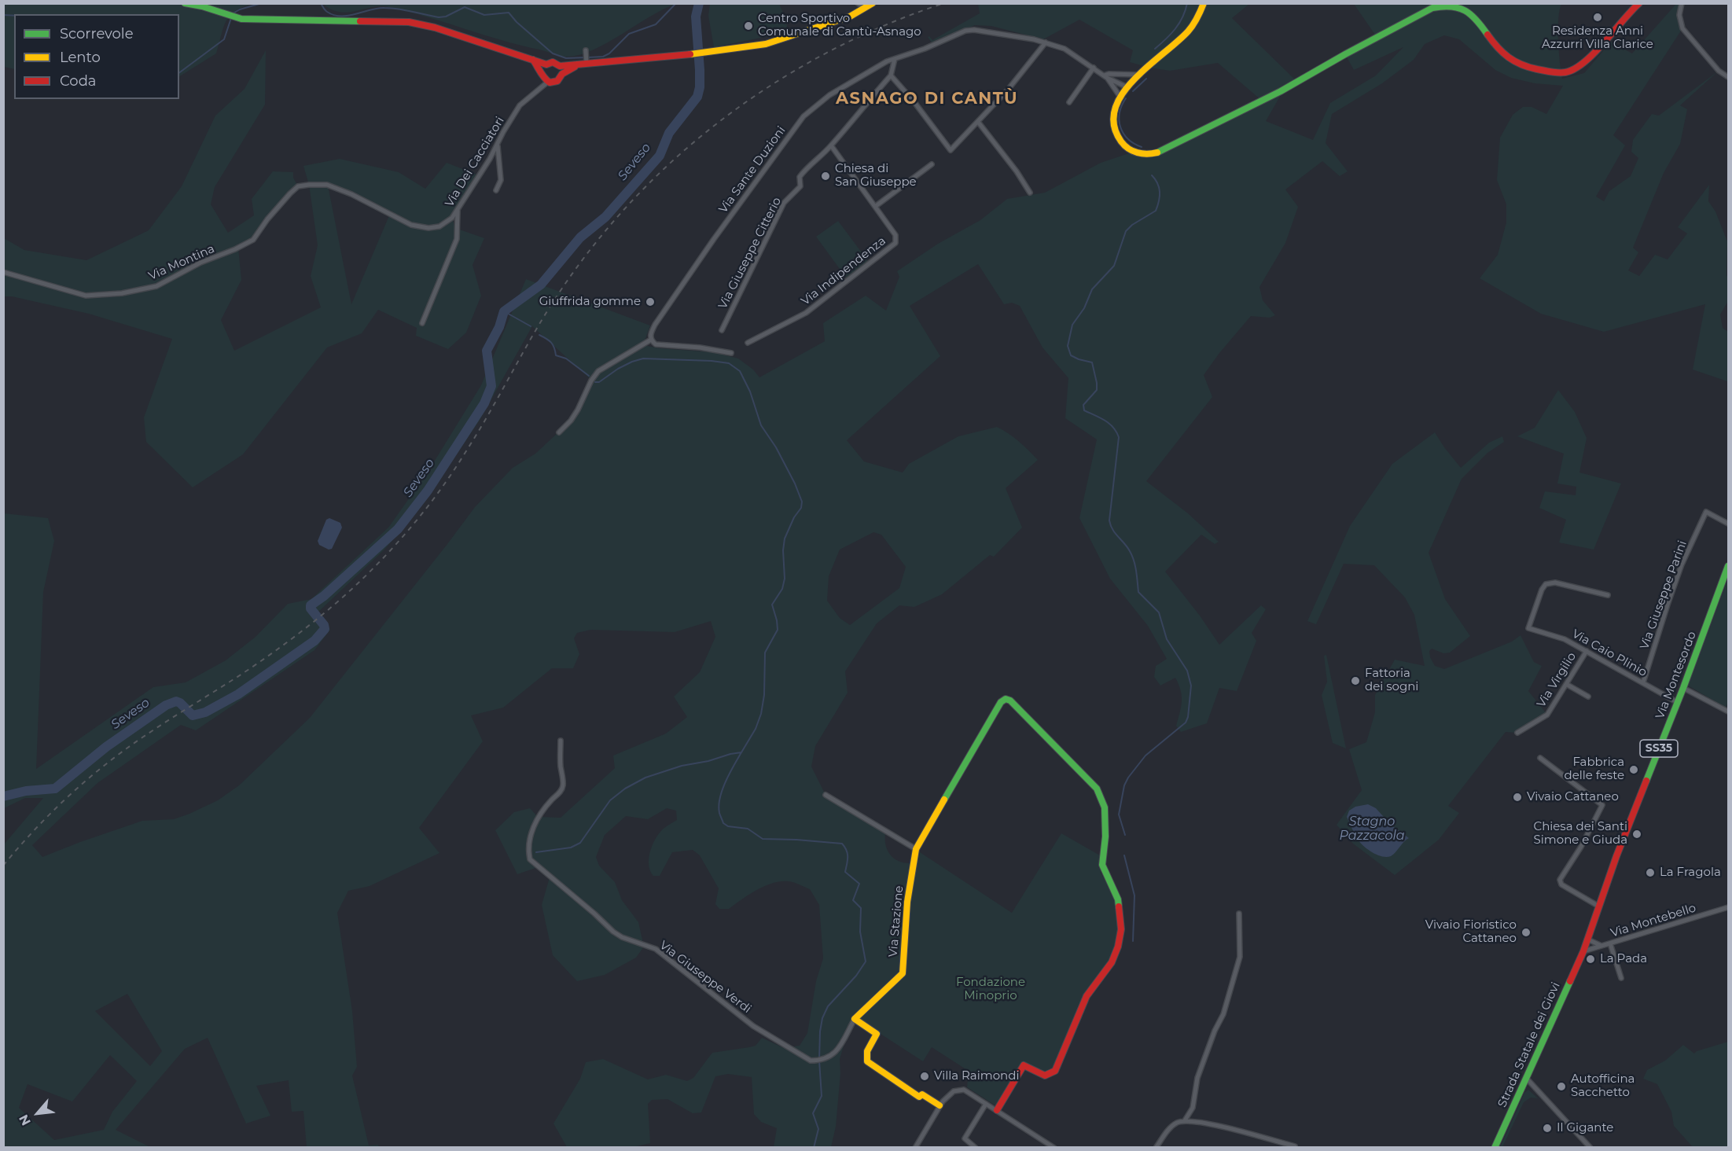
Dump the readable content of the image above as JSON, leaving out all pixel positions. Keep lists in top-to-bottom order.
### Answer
{
  "streets": {
    "main road": [
      "Via Montesordo",
      "SS35",
      "Via Stazione",
      "Strada Statale dei Giovi"
    ],
    "street": [
      "Via Dei Cacciatori",
      "Via Sante Duzioni",
      "Via Giuseppe Citterio",
      "Via Montina",
      "Via Indipendenza",
      "Via Giuseppe Parini",
      "Via Caio Plinio",
      "Via Virgilio",
      "Via Montebello",
      "Via Giuseppe Verdi"
    ]
  },
  "crossings": [
    ["Via Dei Cacciatori", "Via Montina"],
    ["Via Giuseppe Citterio", "Via Indipendenza"],
    ["Via Giuseppe Parini", "Via Caio Plinio"],
    ["Via Caio Plinio", "Via Montesordo"],
    ["Via Caio Plinio", "Via Virgilio"],
    ["Via Montesordo", "Via Montebello"],
    ["Via Montesordo", "Strada Statale dei Giovi"],
    ["Via Montebello", "Strada Statale dei Giovi"],
    ["Via Stazione", "Via Giuseppe Verdi"]
  ],
  "districts": ["ASNAGO DI CANTÙ"],
  "water": ["Seveso", "Stagno Pazzacola"],
  "parks": ["Fondazione Minoprio"],
  "places": [
    "Residenza Anni Azzurri Villa Clarice",
    "Centro Sportivo Comunale di Cantù-Asnago",
    "Chiesa di San Giuseppe",
    "Giuffrida gomme",
    "Fattoria dei sogni",
    "Fabbrica delle feste",
    "Vivaio Cattaneo",
    "Chiesa dei Santi Simone e Giuda",
    "La Fragola",
    "Vivaio Fioristico Cattaneo",
    "La Pada",
    "Villa Raimondi",
    "Autofficina Sacchetto",
    "Il Gigante"
  ],
  "legend": ["Scorrevole", "Lento", "Coda"],
  "north": "bottom left"
}
